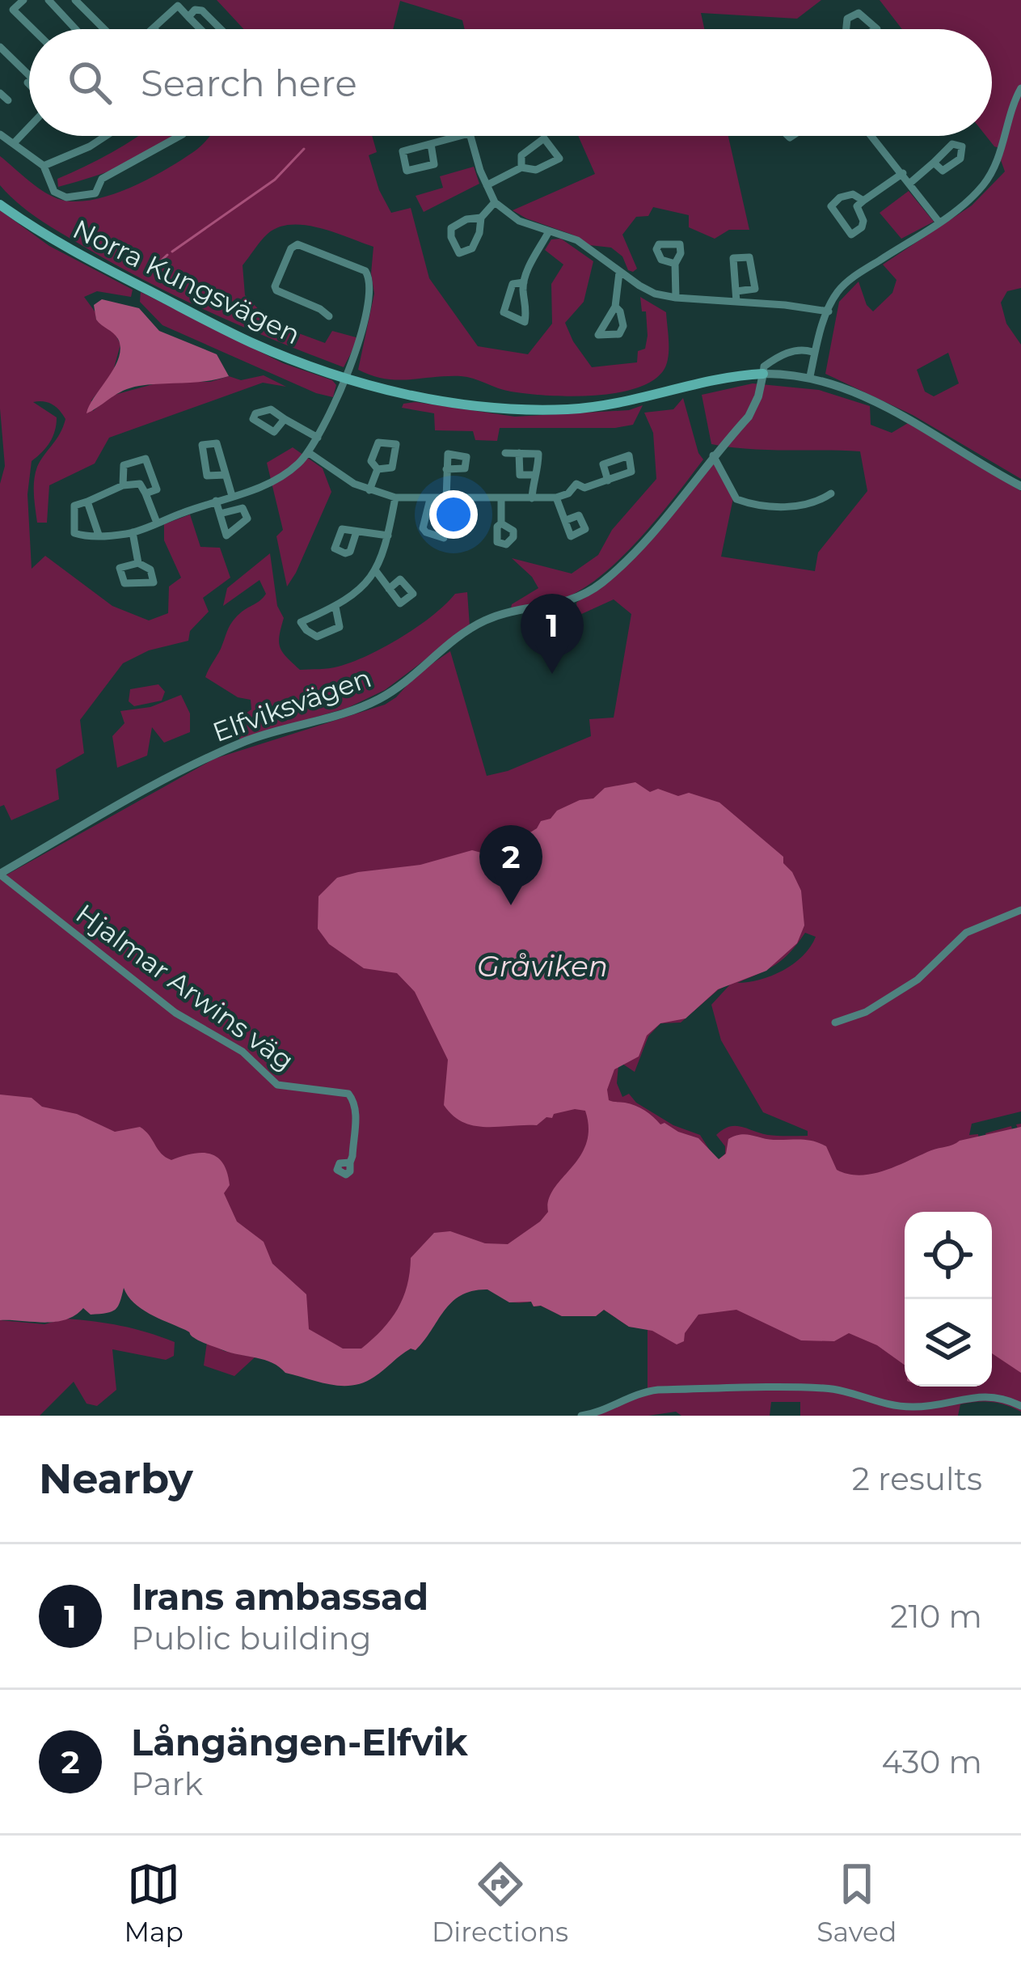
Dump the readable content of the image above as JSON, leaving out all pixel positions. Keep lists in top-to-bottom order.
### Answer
{
  "streets": {
    "main road": ["Norra Kungsvägen"],
    "street": ["Elfviksvägen", "Hjalmar Arwins väg"]
  },
  "crossings": [
    ["Norra Kungsvägen", "Elfviksvägen"],
    ["Elfviksvägen", "Hjalmar Arwins väg"]
  ],
  "water": ["Gråviken"],
  "page": {
    "search": "Search here",
    "pins": ["1", "2"],
    "heading": ["Nearby", "2 results"],
    "list": [
      {
        "mark": "1",
        "name": "Irans ambassad",
        "note": "Public building",
        "value": "210 m"
      },
      {
        "mark": "2",
        "name": "Långängen-Elfvik",
        "note": "Park",
        "value": "430 m"
      }
    ],
    "nav": ["Map", "Directions", "Saved"]
  }
}
